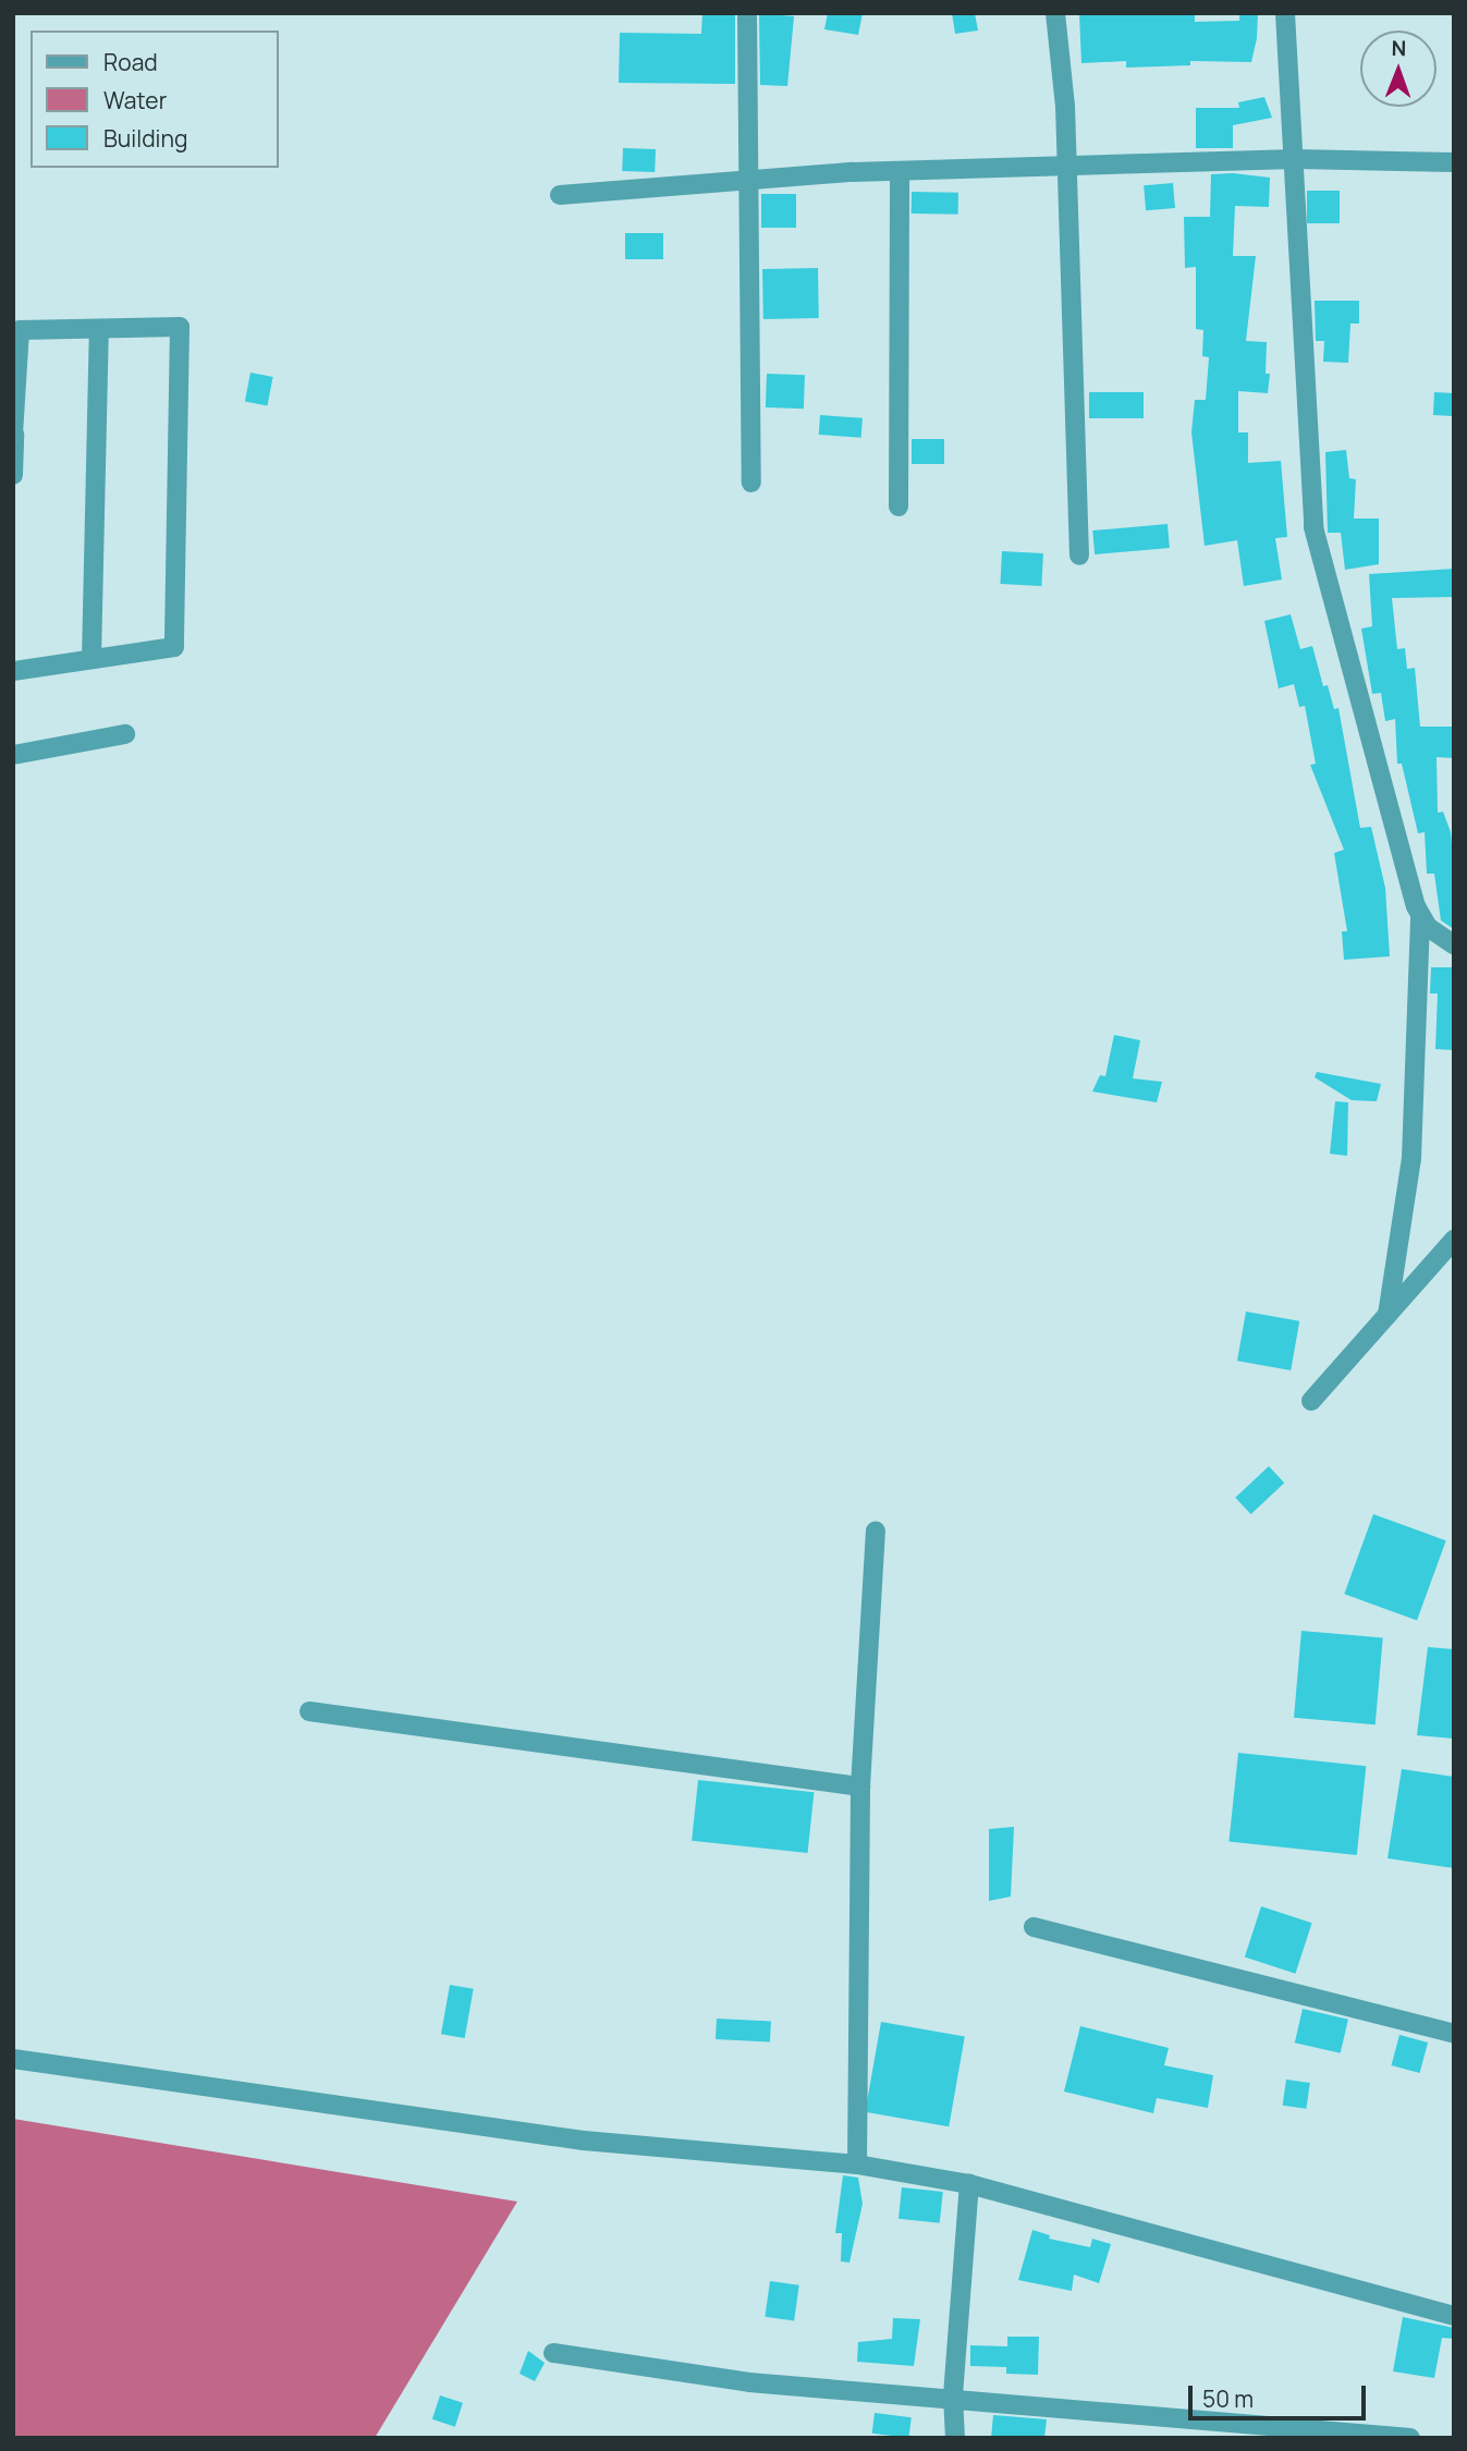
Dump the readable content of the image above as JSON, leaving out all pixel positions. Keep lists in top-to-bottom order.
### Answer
{
  "legend": ["Road", "Water", "Building"],
  "scale_bar": "50 m",
  "north": "top"
}
